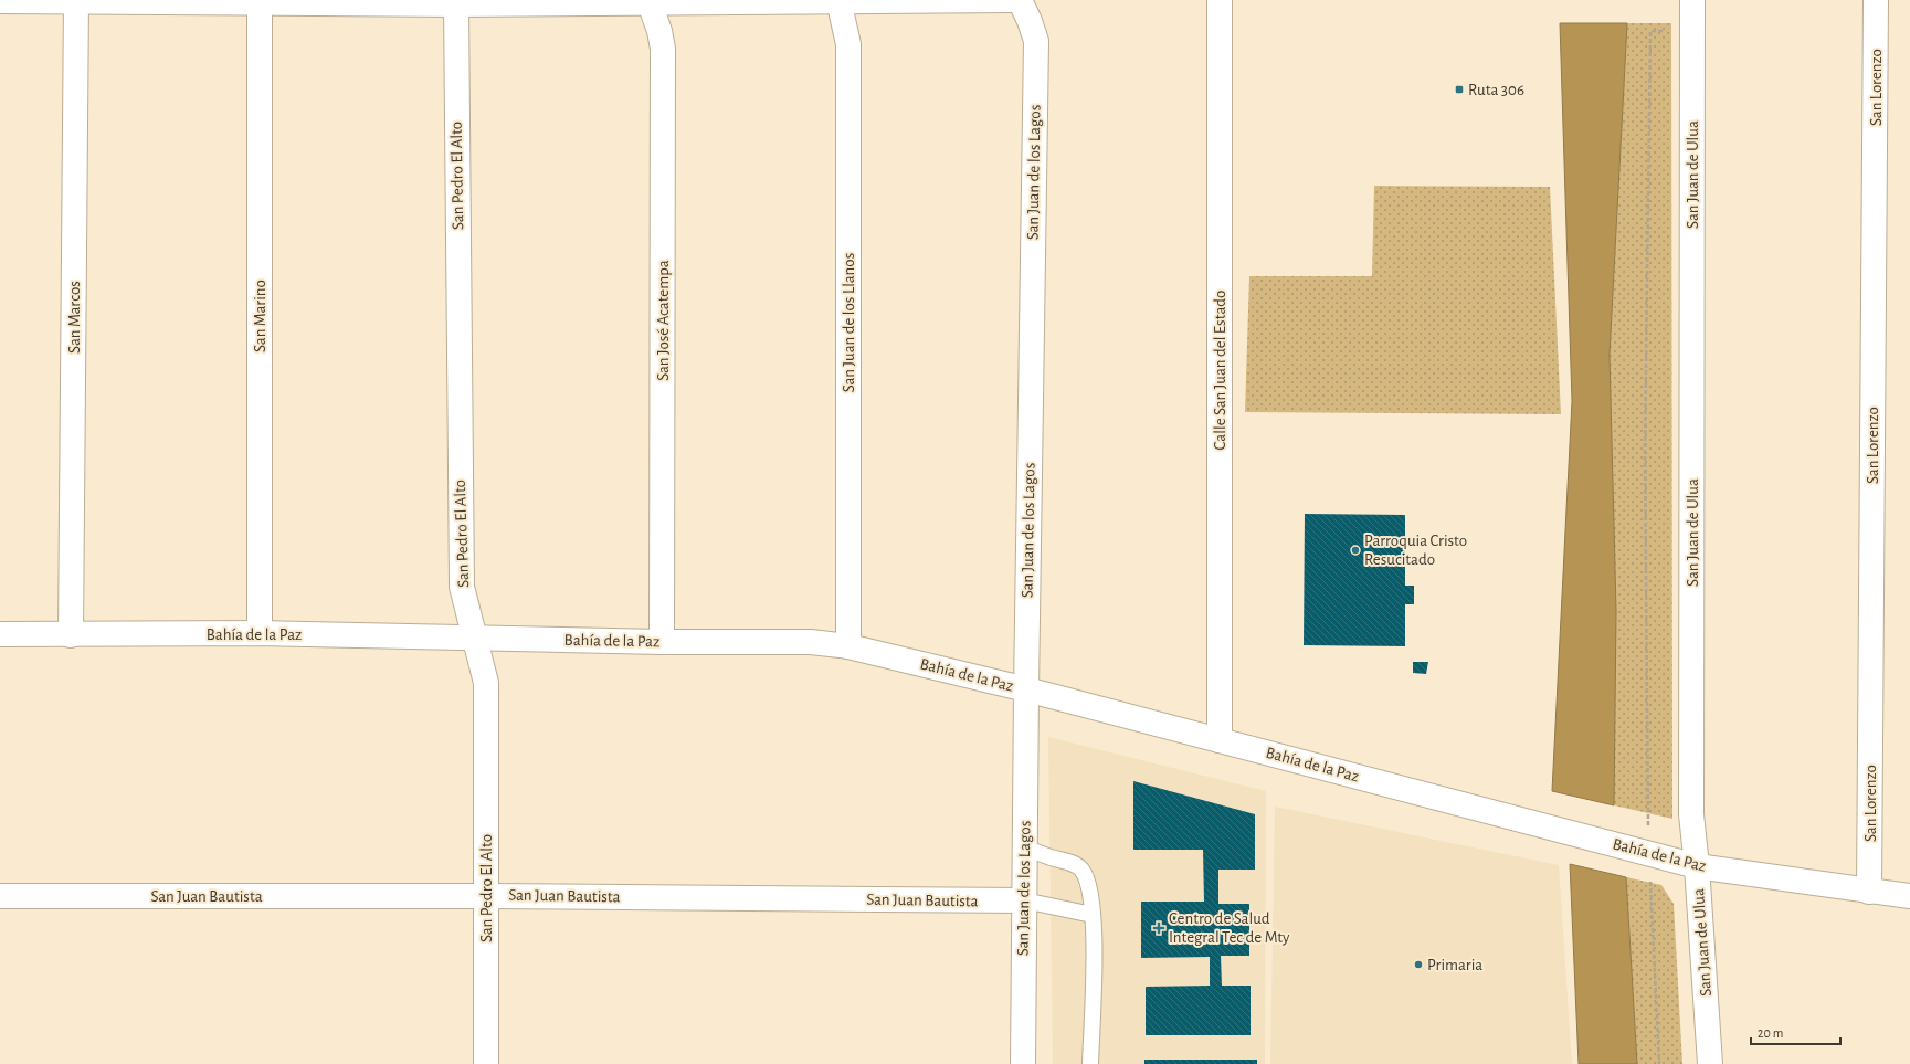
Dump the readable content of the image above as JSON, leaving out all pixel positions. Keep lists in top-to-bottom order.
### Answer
{
  "streets": {
    "street": [
      "San Lorenzo",
      "San Juan de los Lagos",
      "San Juan de Ulua",
      "San Pedro El Alto",
      "San Marino",
      "San Marcos",
      "San José Acatempa",
      "San Juan de los Llanos",
      "Calle San Juan del Estado",
      "Bahía de la Paz",
      "San Juan Bautista"
    ]
  },
  "crossings": [
    ["San Lorenzo", "Bahía de la Paz"],
    ["San Juan de los Lagos", "Bahía de la Paz"],
    ["San Juan de los Lagos", "San Juan Bautista"],
    ["San Juan de Ulua", "Bahía de la Paz"],
    ["San Pedro El Alto", "Bahía de la Paz"],
    ["San Pedro El Alto", "San Juan Bautista"],
    ["San Marino", "Bahía de la Paz"],
    ["San Marcos", "Bahía de la Paz"],
    ["San José Acatempa", "Bahía de la Paz"],
    ["San Juan de los Llanos", "Bahía de la Paz"],
    ["Calle San Juan del Estado", "Bahía de la Paz"]
  ],
  "places": {
    "transit": ["Ruta 306"],
    "other": ["Parroquia Cristo Resucitado", "Primaria"],
    "health": ["Centro de Salud Integral Tec de Mty"]
  },
  "scale_bar": "20 m"
}
